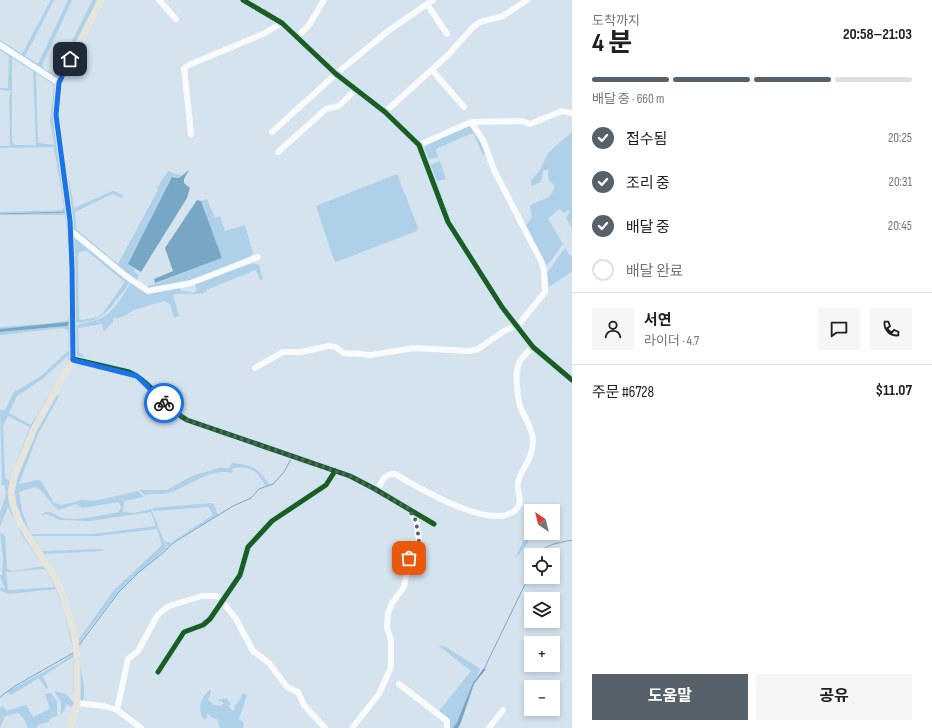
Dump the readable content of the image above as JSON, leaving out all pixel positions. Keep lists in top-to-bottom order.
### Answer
{
  "north": "top left",
  "page": {
    "heading": ["4 분", "도착까지", "20:58–21:03"],
    "panel": [
      "서연",
      "라이더 · 4.7",
      "주문 #6728",
      "$11.07"
    ],
    "bar": "배달 중 · 660 m",
    "list": [
      ["접수됨", "20:25"],
      ["조리 중", "20:31"],
      ["배달 중", "20:45"],
      "배달 완료"
    ],
    "map_buttons": ["+", "−"],
    "buttons": ["도움말", "공유"]
  }
}
